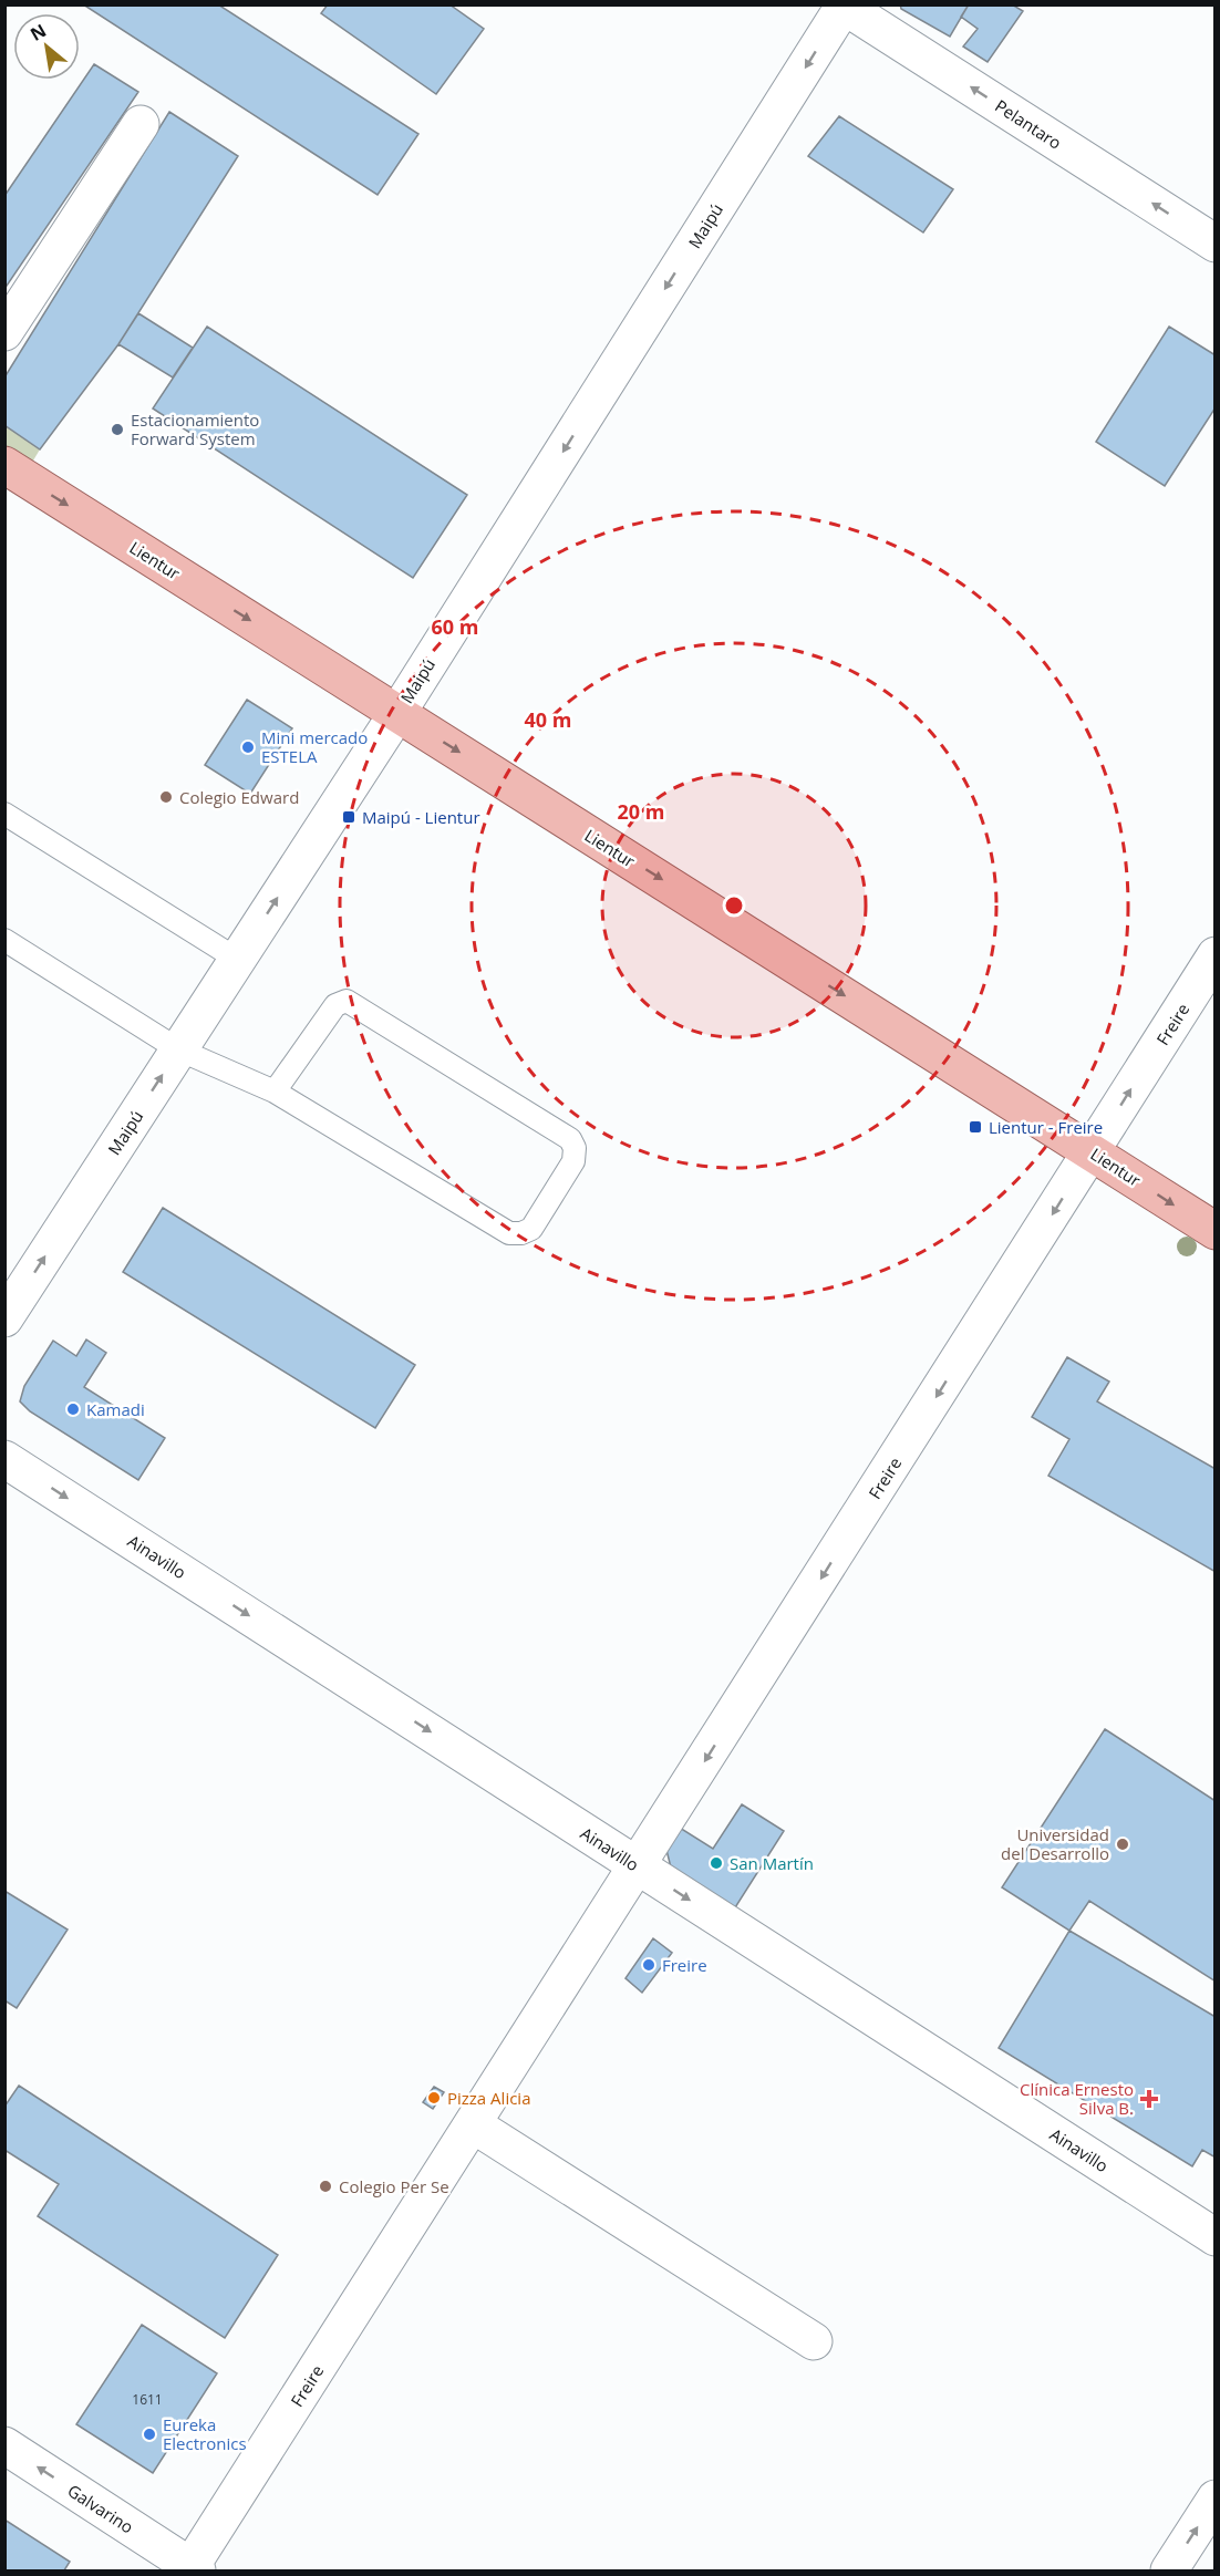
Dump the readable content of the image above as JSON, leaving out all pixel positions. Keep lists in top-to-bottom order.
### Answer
{
  "streets": {
    "main road": [
      "Pelantaro",
      "Maipú",
      "Lientur",
      "Freire",
      "Ainavillo",
      "Galvarino"
    ]
  },
  "crossings": [
    ["Pelantaro", "Maipú"],
    ["Maipú", "Lientur"],
    ["Lientur", "Freire"],
    ["Freire", "Ainavillo"],
    ["Freire", "Galvarino"]
  ],
  "one_way": [
    "Pelantaro",
    "Lientur",
    "Ainavillo",
    "Galvarino"
  ],
  "places": {
    "other": [
      "Estacionamiento Forward System",
      "Mini mercado ESTELA",
      "Colegio Edward",
      "Kamadi",
      "Universidad del Desarrollo",
      "San Martín",
      "Freire",
      "Pizza Alicia",
      "Colegio Per Se",
      "Eureka Electronics"
    ],
    "transit": ["Maipú - Lientur", "Lientur - Freire"],
    "health": ["Clínica Ernesto Silva B."]
  },
  "house_numbers": ["1611"],
  "north": "top left",
  "rings": ["60 m", "40 m", "20 m"]
}
